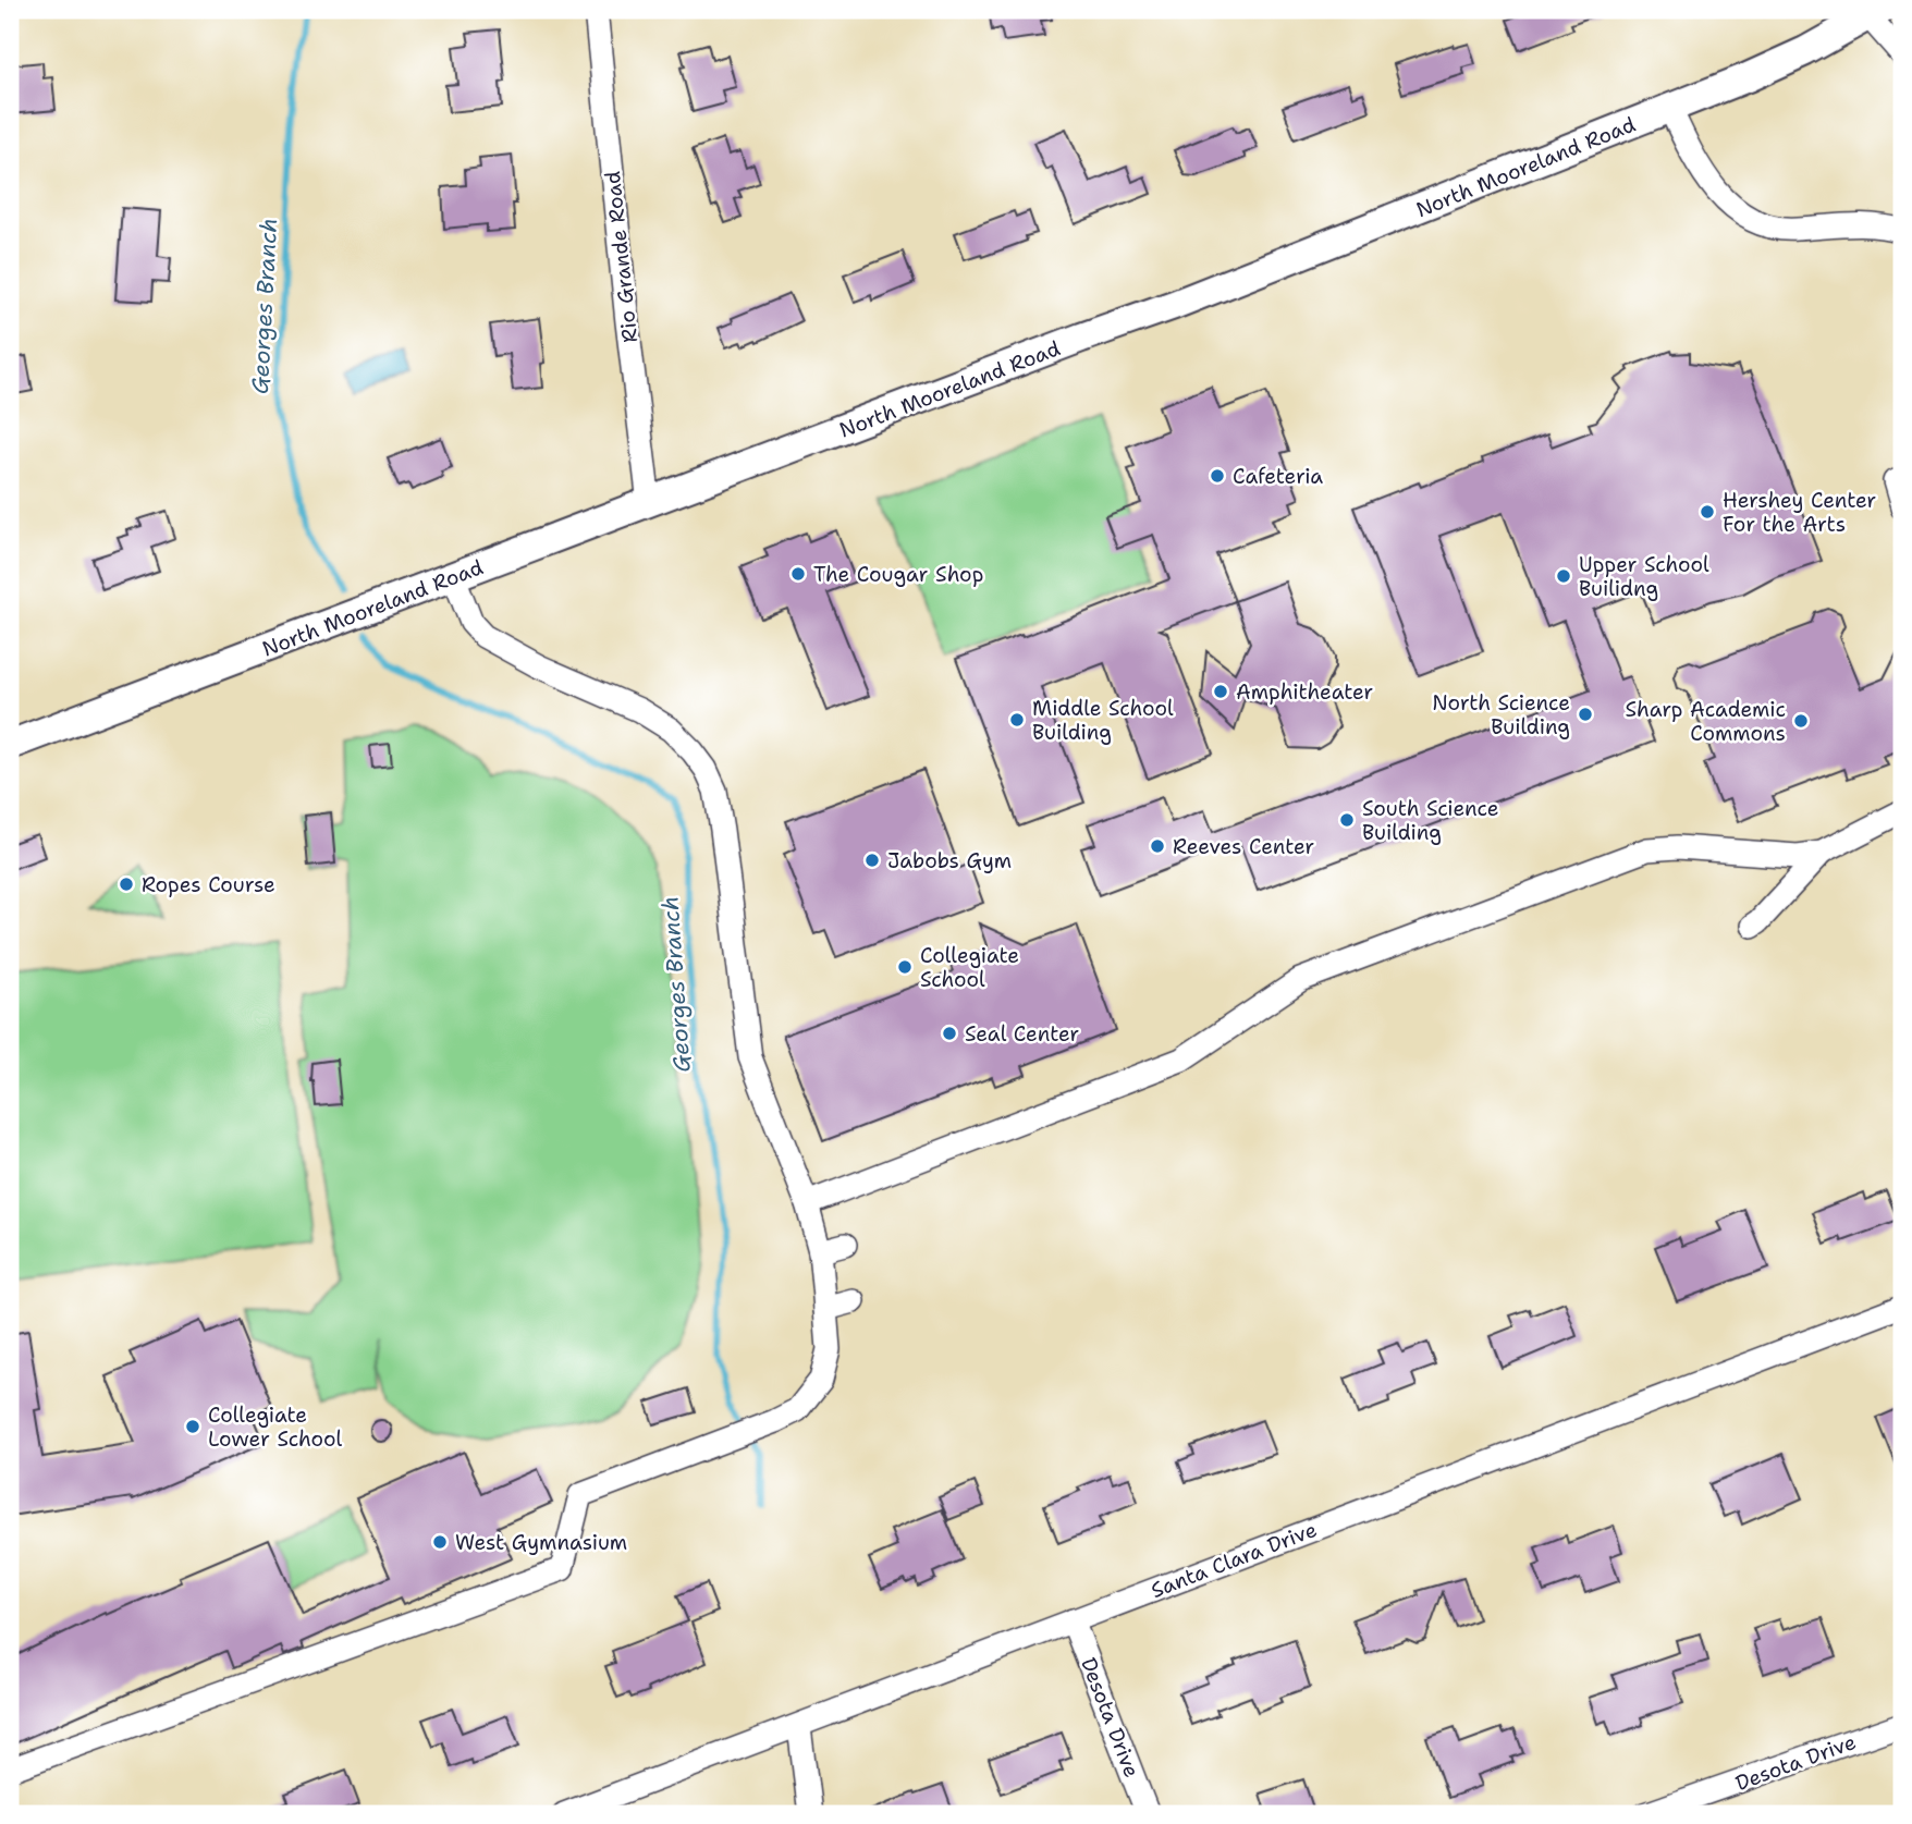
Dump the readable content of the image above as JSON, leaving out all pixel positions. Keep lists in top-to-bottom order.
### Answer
{
  "streets": {
    "street": [
      "North Mooreland Road",
      "Rio Grande Road",
      "Santa Clara Drive",
      "Desota Drive"
    ]
  },
  "crossings": [
    ["North Mooreland Road", "Rio Grande Road"],
    ["Santa Clara Drive", "Desota Drive"]
  ],
  "water": ["Georges Branch"],
  "places": [
    "Cafeteria",
    "Hershey Center For the Arts",
    "The Cougar Shop",
    "Upper School Builidng",
    "Amphitheater",
    "North Science Building",
    "Middle School Building",
    "Sharp Academic Commons",
    "South Science Building",
    "Reeves Center",
    "Jabobs Gym",
    "Ropes Course",
    "Collegiate School",
    "Seal Center",
    "Collegiate Lower School",
    "West Gymnasium"
  ]
}
